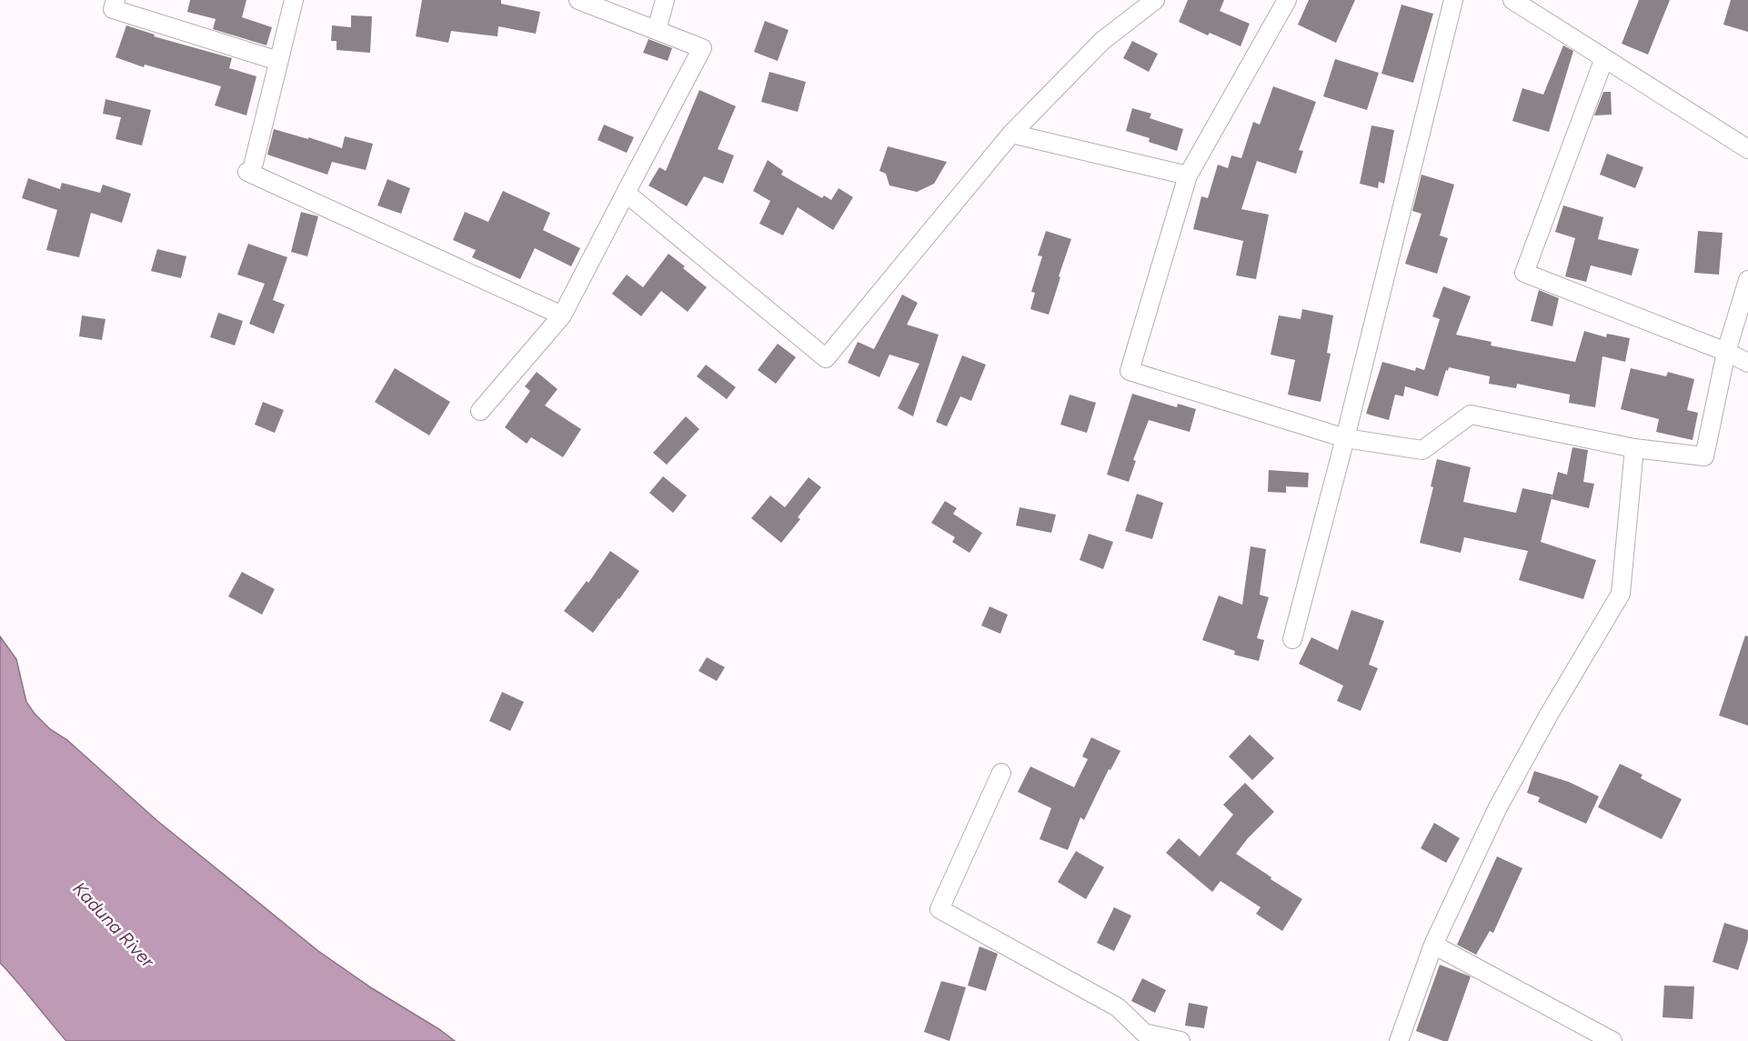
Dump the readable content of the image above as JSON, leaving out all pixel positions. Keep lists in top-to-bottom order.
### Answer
{
  "water": ["Kaduna River"]
}
